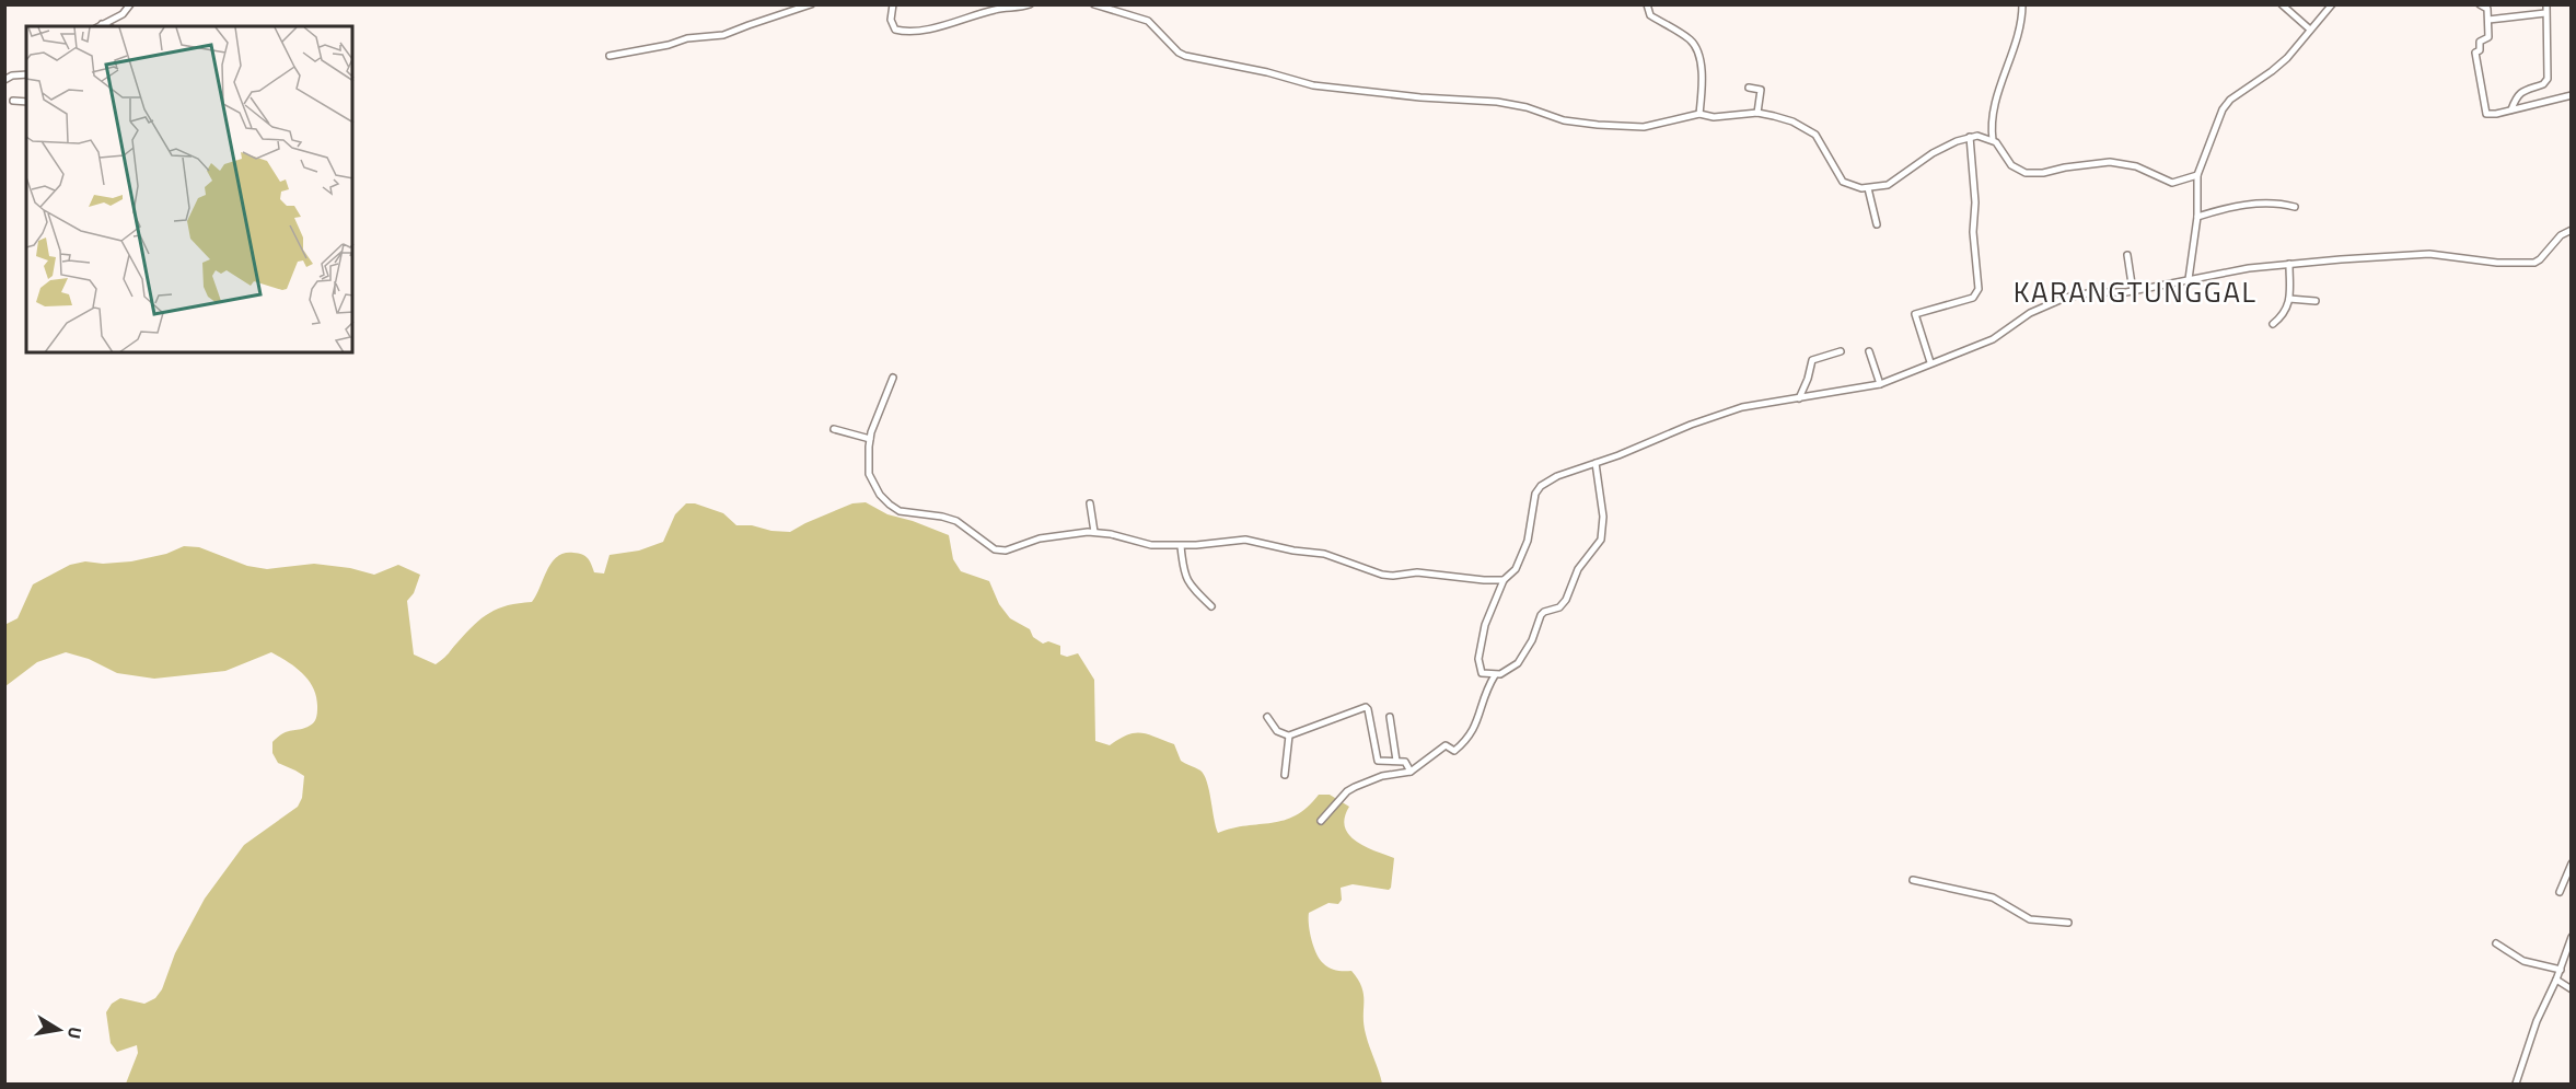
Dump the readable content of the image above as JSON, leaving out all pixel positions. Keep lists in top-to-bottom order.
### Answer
{
  "districts": ["KARANGTUNGGAL"],
  "north": "right"
}
